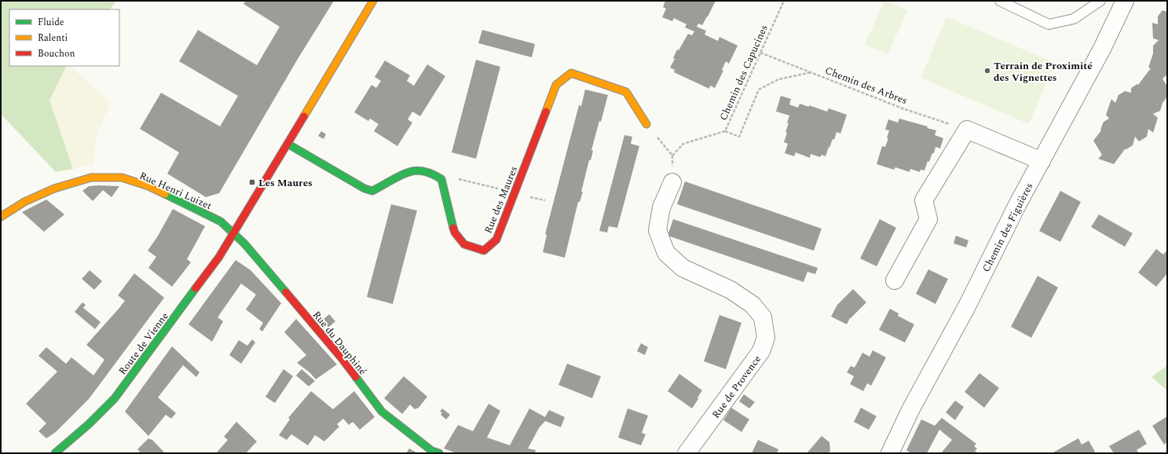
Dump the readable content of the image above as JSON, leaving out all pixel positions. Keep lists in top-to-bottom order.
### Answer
{
  "streets": {
    "street": [
      "Rue Henri Luizet",
      "Rue des Maures",
      "Chemin des Figuières",
      "Rue du Dauphiné",
      "Route de Vienne",
      "Rue de Provence"
    ],
    "path": ["Chemin des Capucines", "Chemin des Arbres"]
  },
  "crossings": [
    ["Chemin des Capucines", "Chemin des Arbres"],
    ["Rue Henri Luizet", "Rue du Dauphiné"],
    ["Rue Henri Luizet", "Route de Vienne"],
    ["Rue du Dauphiné", "Route de Vienne"]
  ],
  "places": {
    "other": ["Terrain de Proximité des Vignettes"],
    "transit": ["Les Maures"]
  },
  "legend": ["Fluide", "Ralenti", "Bouchon"]
}
